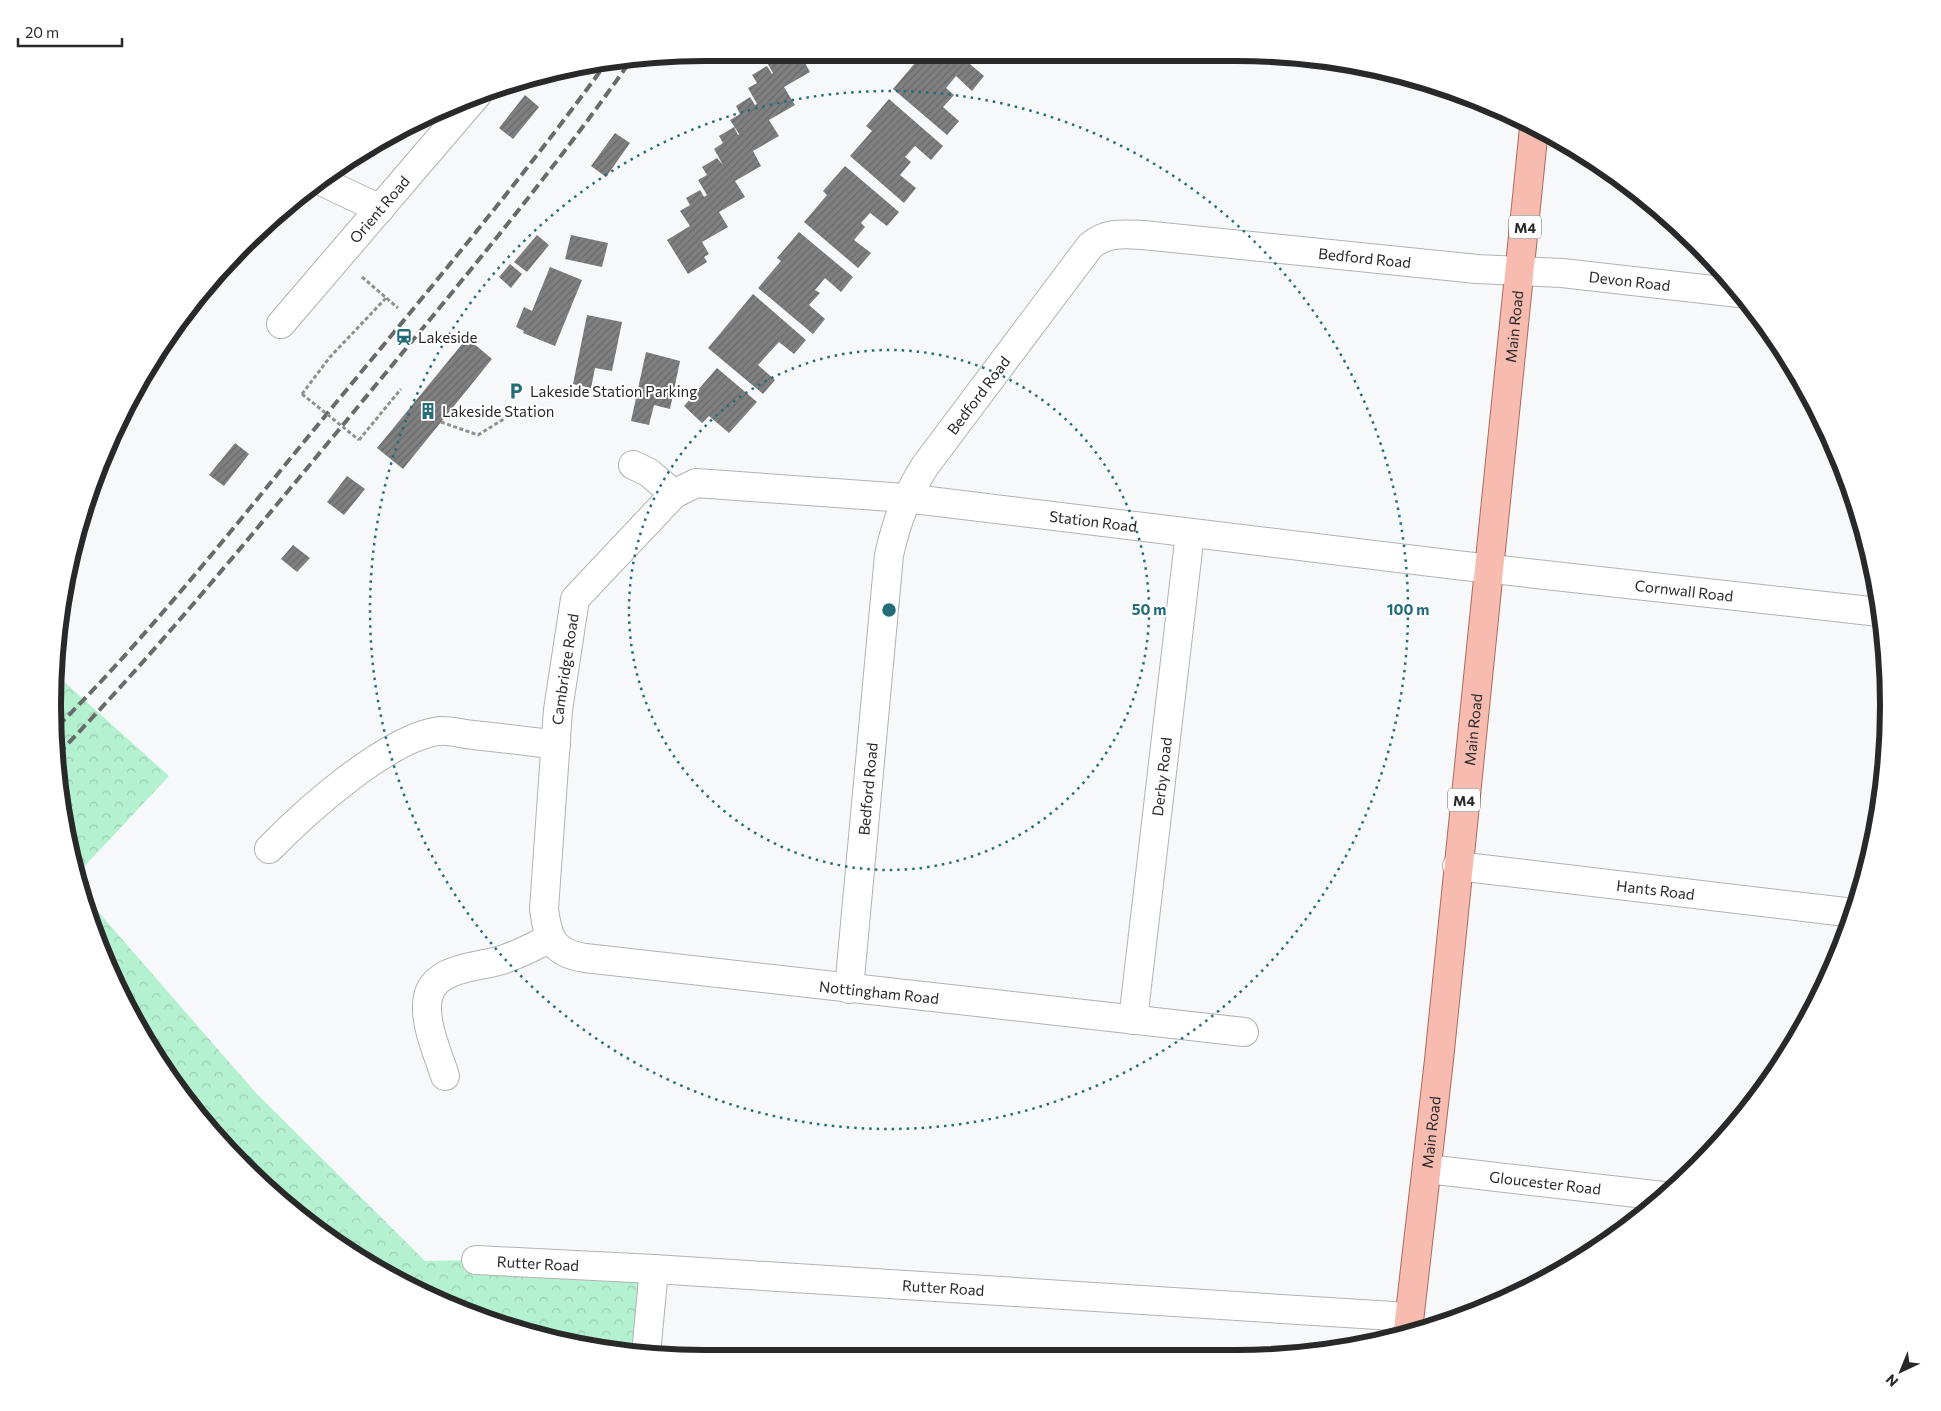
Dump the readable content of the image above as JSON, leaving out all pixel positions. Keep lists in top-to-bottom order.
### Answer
{
  "streets": {
    "main road": ["M4", "Main Road"],
    "street": [
      "Orient Road",
      "Bedford Road",
      "Devon Road",
      "Station Road",
      "Cornwall Road",
      "Cambridge Road",
      "Derby Road",
      "Hants Road",
      "Nottingham Road",
      "Gloucester Road",
      "Rutter Road"
    ]
  },
  "crossings": [
    ["Bedford Road", "Devon Road"],
    ["Bedford Road", "Main Road"],
    ["Bedford Road", "Station Road"],
    ["Bedford Road", "Nottingham Road"],
    ["Devon Road", "Main Road"],
    ["Main Road", "Station Road"],
    ["Main Road", "Cornwall Road"],
    ["Main Road", "Hants Road"],
    ["Main Road", "Gloucester Road"],
    ["Main Road", "Rutter Road"],
    ["Station Road", "Cornwall Road"],
    ["Station Road", "Cambridge Road"],
    ["Station Road", "Derby Road"],
    ["Cambridge Road", "Nottingham Road"],
    ["Derby Road", "Nottingham Road"]
  ],
  "places": {
    "station": ["Lakeside"],
    "parking": ["Lakeside Station Parking"],
    "building": ["Lakeside Station"]
  },
  "scale_bar": "20 m",
  "north": "bottom left",
  "rings": ["50 m", "100 m"]
}
